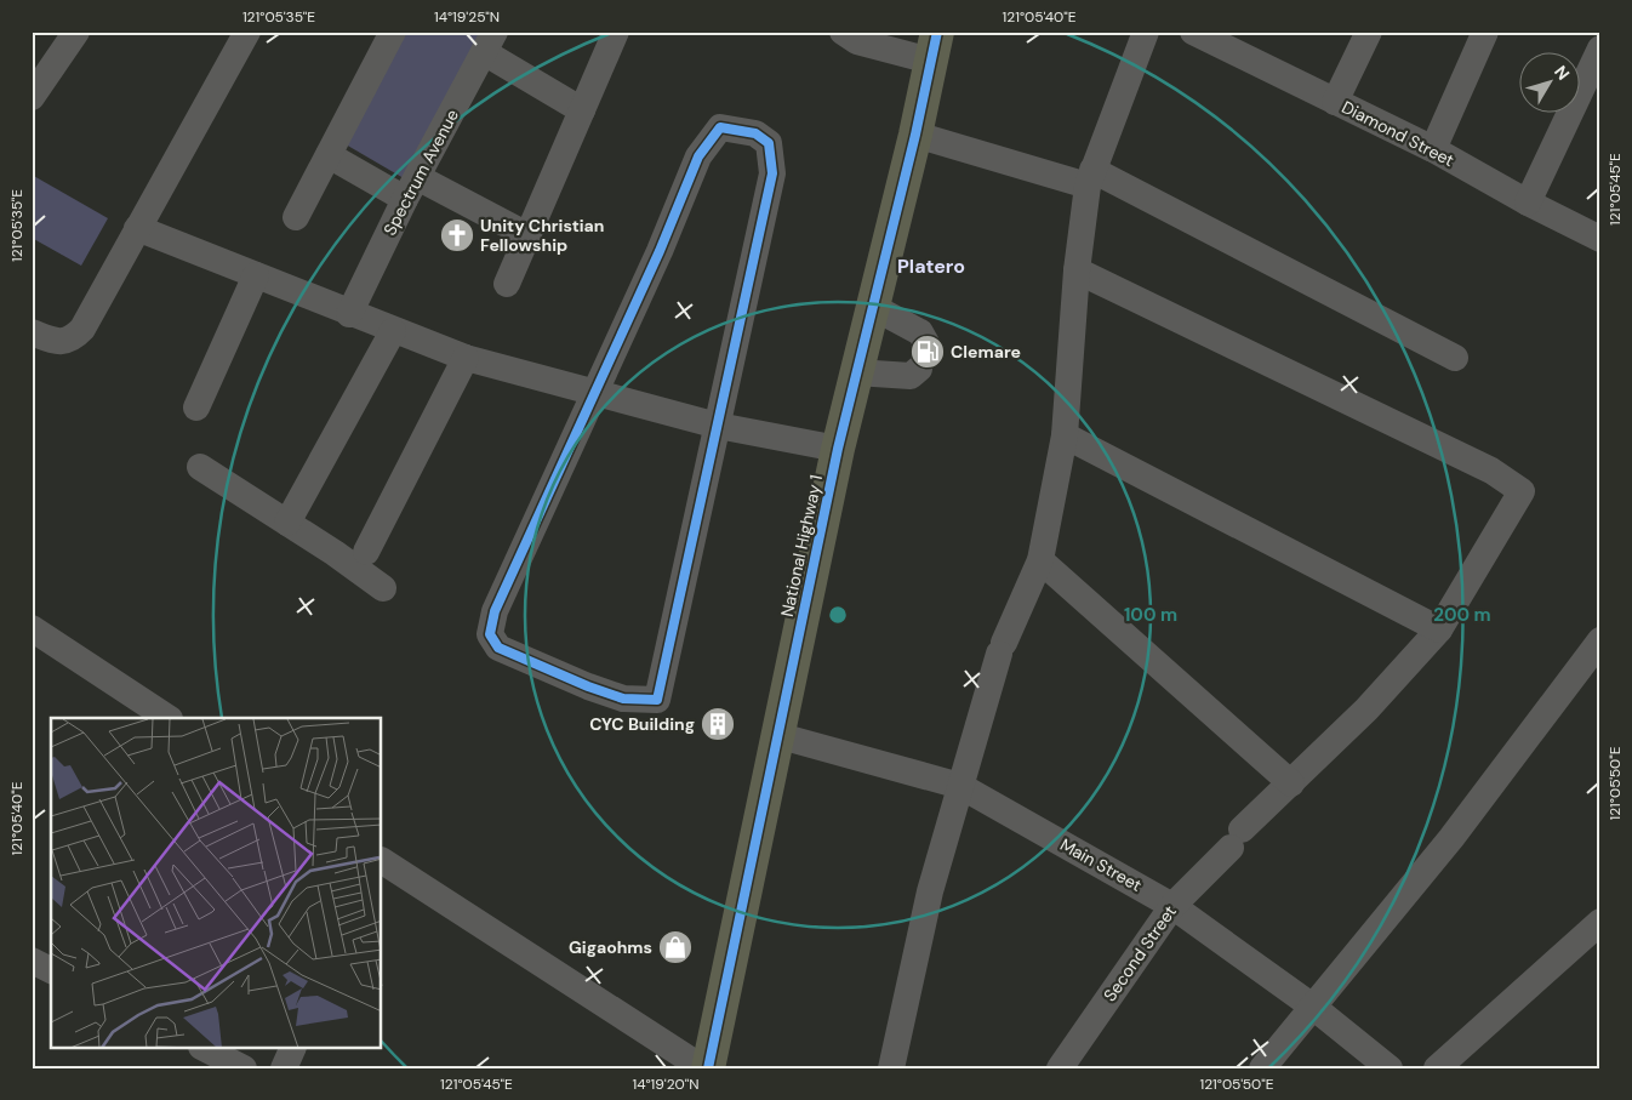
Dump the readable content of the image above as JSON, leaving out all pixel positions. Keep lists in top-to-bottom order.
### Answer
{
  "streets": {
    "highway": ["National Highway 1"],
    "street": [
      "Diamond Street",
      "Spectrum Avenue",
      "Main Street",
      "Second Street"
    ]
  },
  "crossings": [
    ["National Highway 1", "Main Street"],
    ["Main Street", "Second Street"]
  ],
  "districts": ["Platero"],
  "places": {
    "church": ["Unity Christian Fellowship"],
    "fuel station": ["Clemare"],
    "building": ["CYC Building"],
    "shop": ["Gigaohms"]
  },
  "north": "top right",
  "coordinates": [
    "121°05'35\"E",
    "14°19'25\"N",
    "121°05'40\"E",
    "121°05'45\"E",
    "121°05'50\"E",
    "14°19'20\"N"
  ],
  "rings": ["100 m", "200 m"]
}
